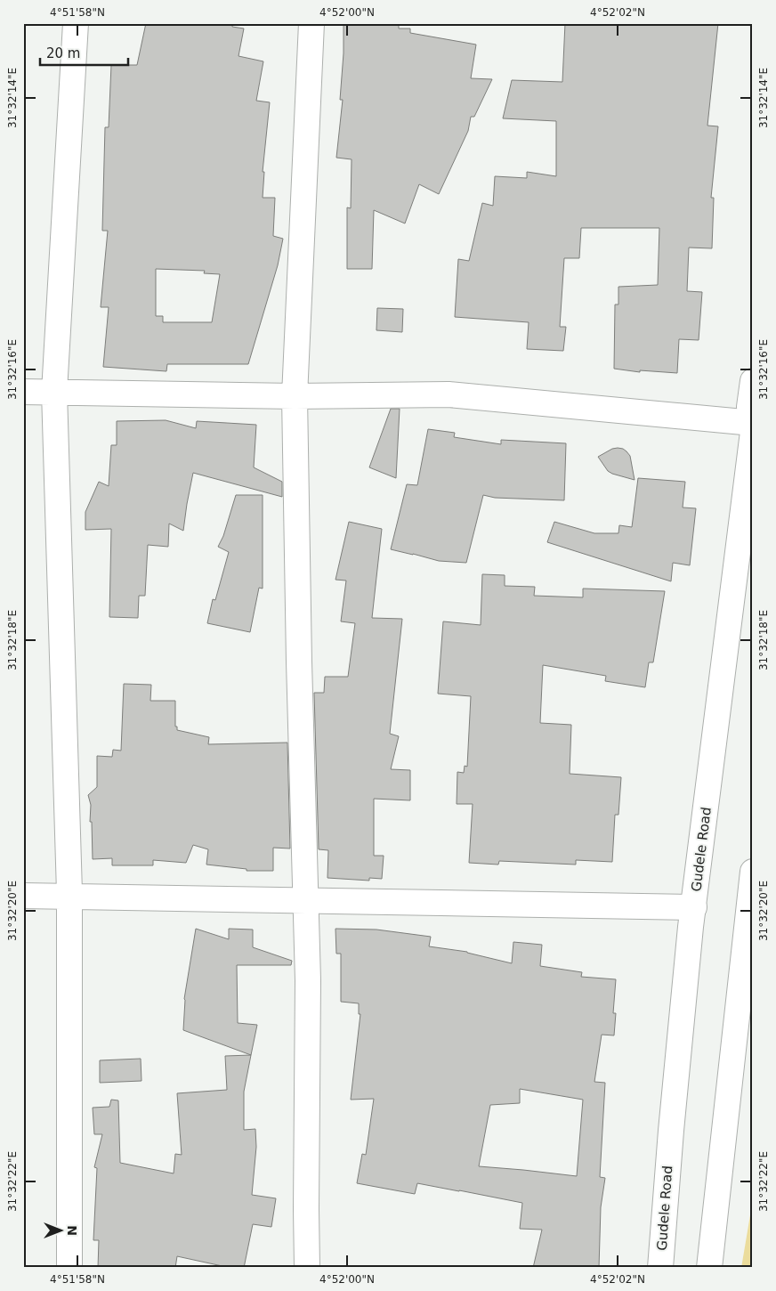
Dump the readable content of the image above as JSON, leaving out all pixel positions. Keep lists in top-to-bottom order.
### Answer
{
  "streets": {
    "main road": ["Gudele Road"]
  },
  "scale_bar": "20 m",
  "north": "right",
  "coordinates": [
    "4°51'58\"N",
    "4°52'00\"N",
    "4°52'02\"N",
    "31°32'14\"E",
    "31°32'16\"E",
    "31°32'18\"E",
    "31°32'20\"E",
    "31°32'22\"E"
  ]
}
